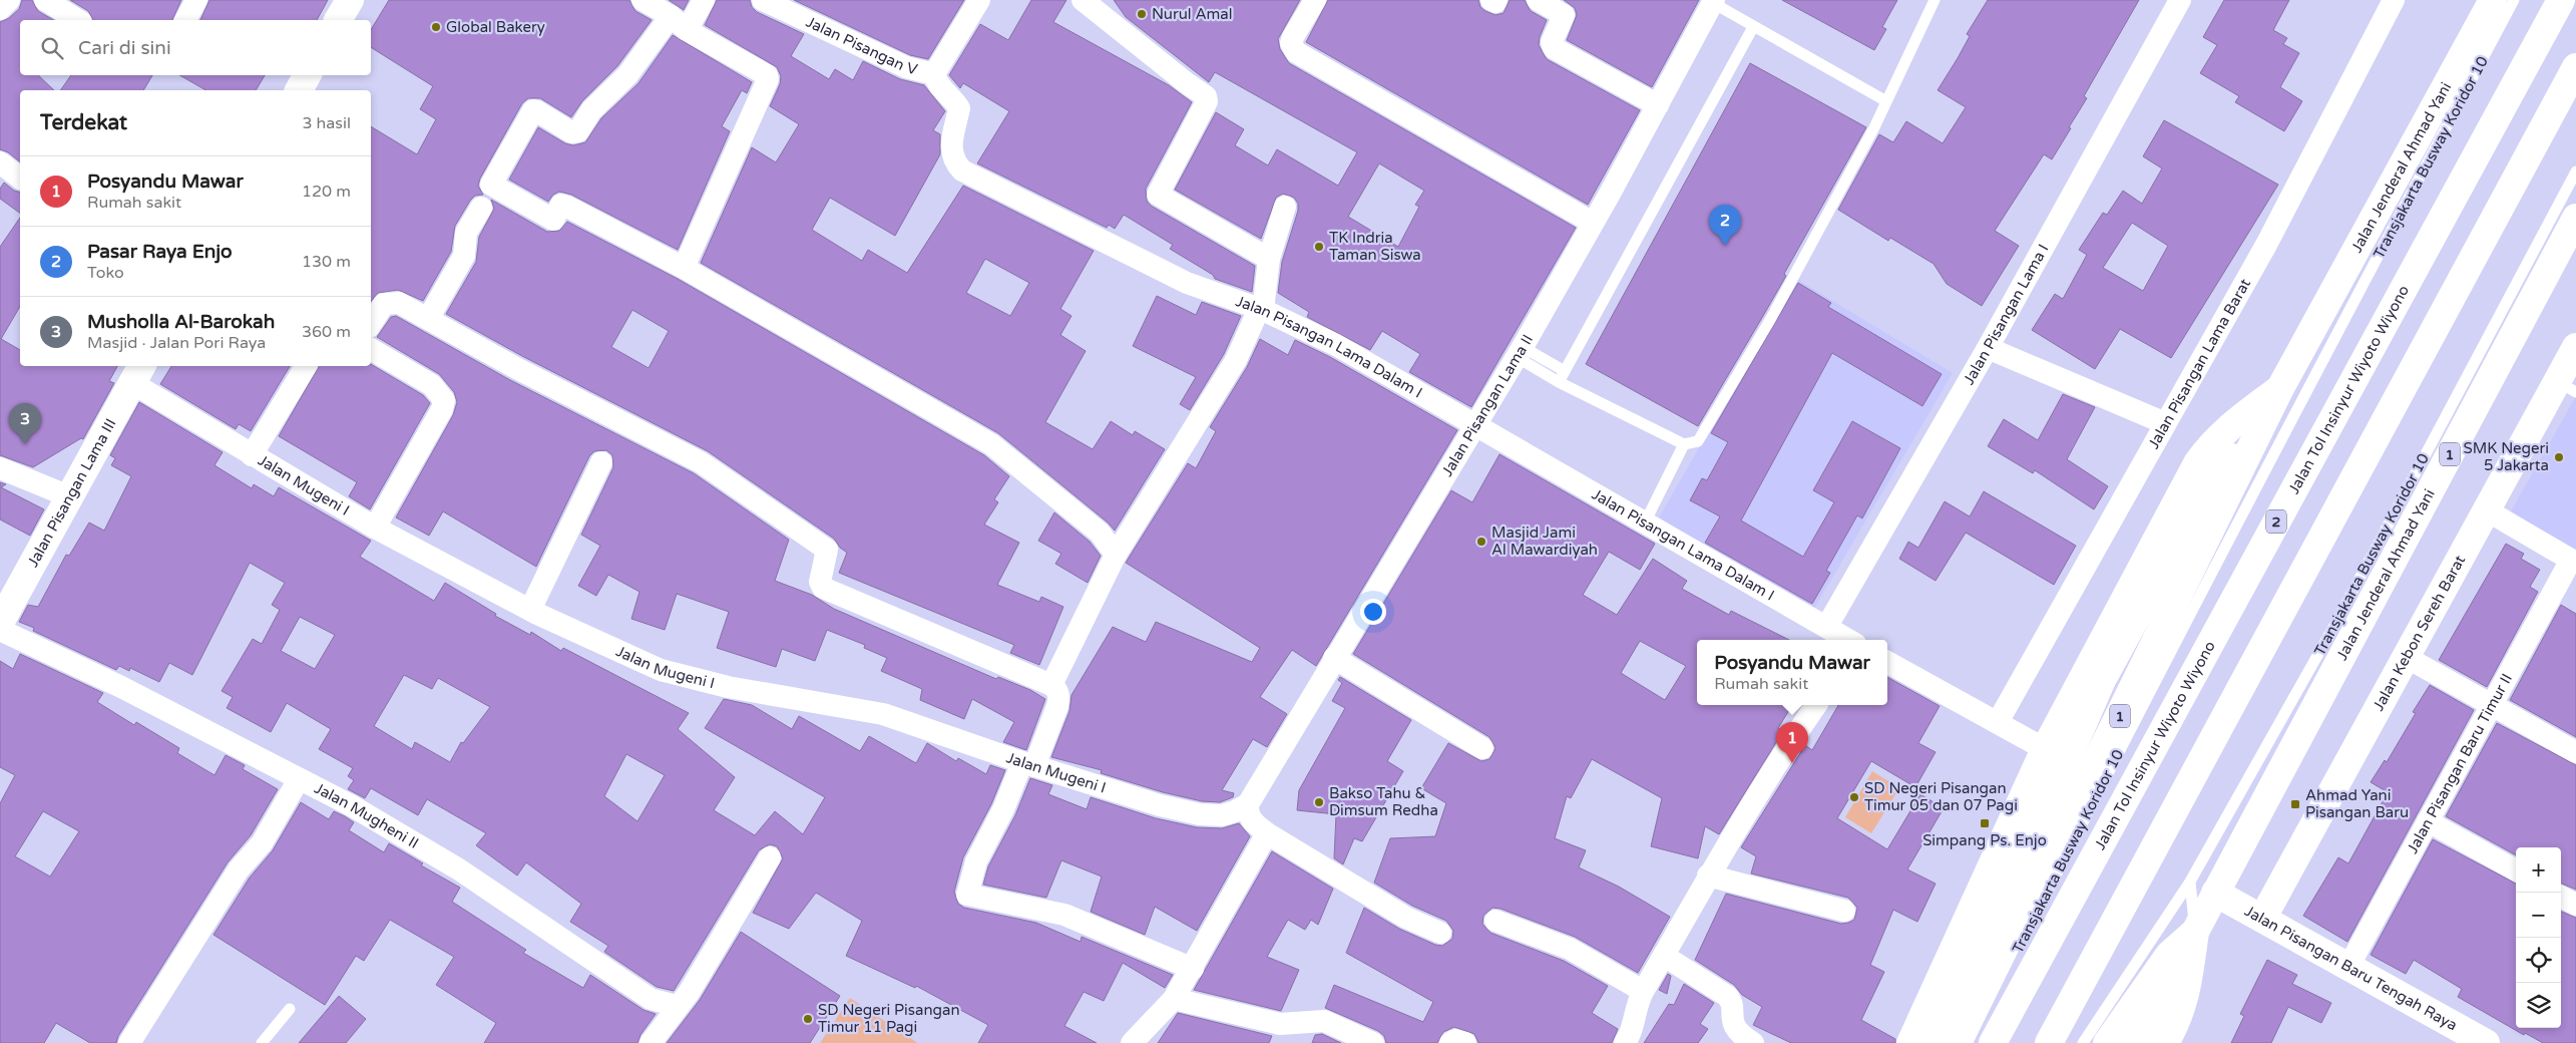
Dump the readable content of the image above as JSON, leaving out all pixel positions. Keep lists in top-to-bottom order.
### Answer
{
  "streets": {
    "main road": [
      "Jalan Jenderal Ahmad Yani",
      "Jalan Tol Insinyur Wiyoto Wiyono",
      "1",
      "Jalan Pisangan Lama III",
      "2",
      "Jalan Kebon Sereh Barat",
      "Jalan Pisangan Baru Tengah Raya"
    ],
    "street": [
      "Jalan Pisangan V",
      "Jalan Pisangan Lama I",
      "Jalan Pisangan Lama Dalam I",
      "Jalan Pisangan Lama Barat",
      "Jalan Pisangan Lama II",
      "Jalan Mugeni I",
      "Jalan Pisangan Baru Timur II",
      "Jalan Mugheni II"
    ],
    "lane": ["Transjakarta Busway Koridor 10"]
  },
  "crossings": [
    ["Jalan Pisangan V", "Jalan Pisangan Lama Dalam I"],
    ["Jalan Jenderal Ahmad Yani", "Jalan Tol Insinyur Wiyoto Wiyono"],
    ["Jalan Jenderal Ahmad Yani", "Jalan Pisangan Baru Tengah Raya"],
    ["Jalan Pisangan Lama I", "Jalan Pisangan Lama Dalam I"],
    ["Jalan Pisangan Lama Dalam I", "Jalan Pisangan Lama II"],
    ["Jalan Pisangan Lama II", "Jalan Mugeni I"],
    ["Jalan Mugeni I", "Jalan Pisangan Lama III"],
    ["Jalan Kebon Sereh Barat", "Jalan Pisangan Baru Tengah Raya"],
    ["Jalan Pisangan Baru Timur II", "Jalan Pisangan Baru Tengah Raya"]
  ],
  "places": {
    "other": [
      "Nurul Amal",
      "Global Bakery",
      "TK Indria Taman Siswa",
      "SMK Negeri 5 Jakarta",
      "Masjid Jami Al Mawardiyah",
      "SD Negeri Pisangan Timur 05 dan 07 Pagi",
      "Bakso Tahu & Dimsum Redha",
      "SD Negeri Pisangan Timur 11 Pagi"
    ],
    "transit": ["Ahmad Yani Pisangan Baru", "Simpang Ps. Enjo"]
  },
  "page": {
    "search": "Cari di sini",
    "heading": ["Terdekat", "3 hasil"],
    "list": [
      {
        "mark": "1",
        "name": "Posyandu Mawar",
        "note": "Rumah sakit",
        "value": "120 m"
      },
      {
        "mark": "2",
        "name": "Pasar Raya Enjo",
        "note": "Toko",
        "value": "130 m"
      },
      {
        "mark": "3",
        "name": "Musholla Al-Barokah",
        "note": "Masjid · Jalan Pori Raya",
        "value": "360 m"
      }
    ],
    "pins": ["2", "3", "1"],
    "popup": ["Posyandu Mawar", "Rumah sakit"],
    "map_buttons": ["+", "−"]
  }
}
